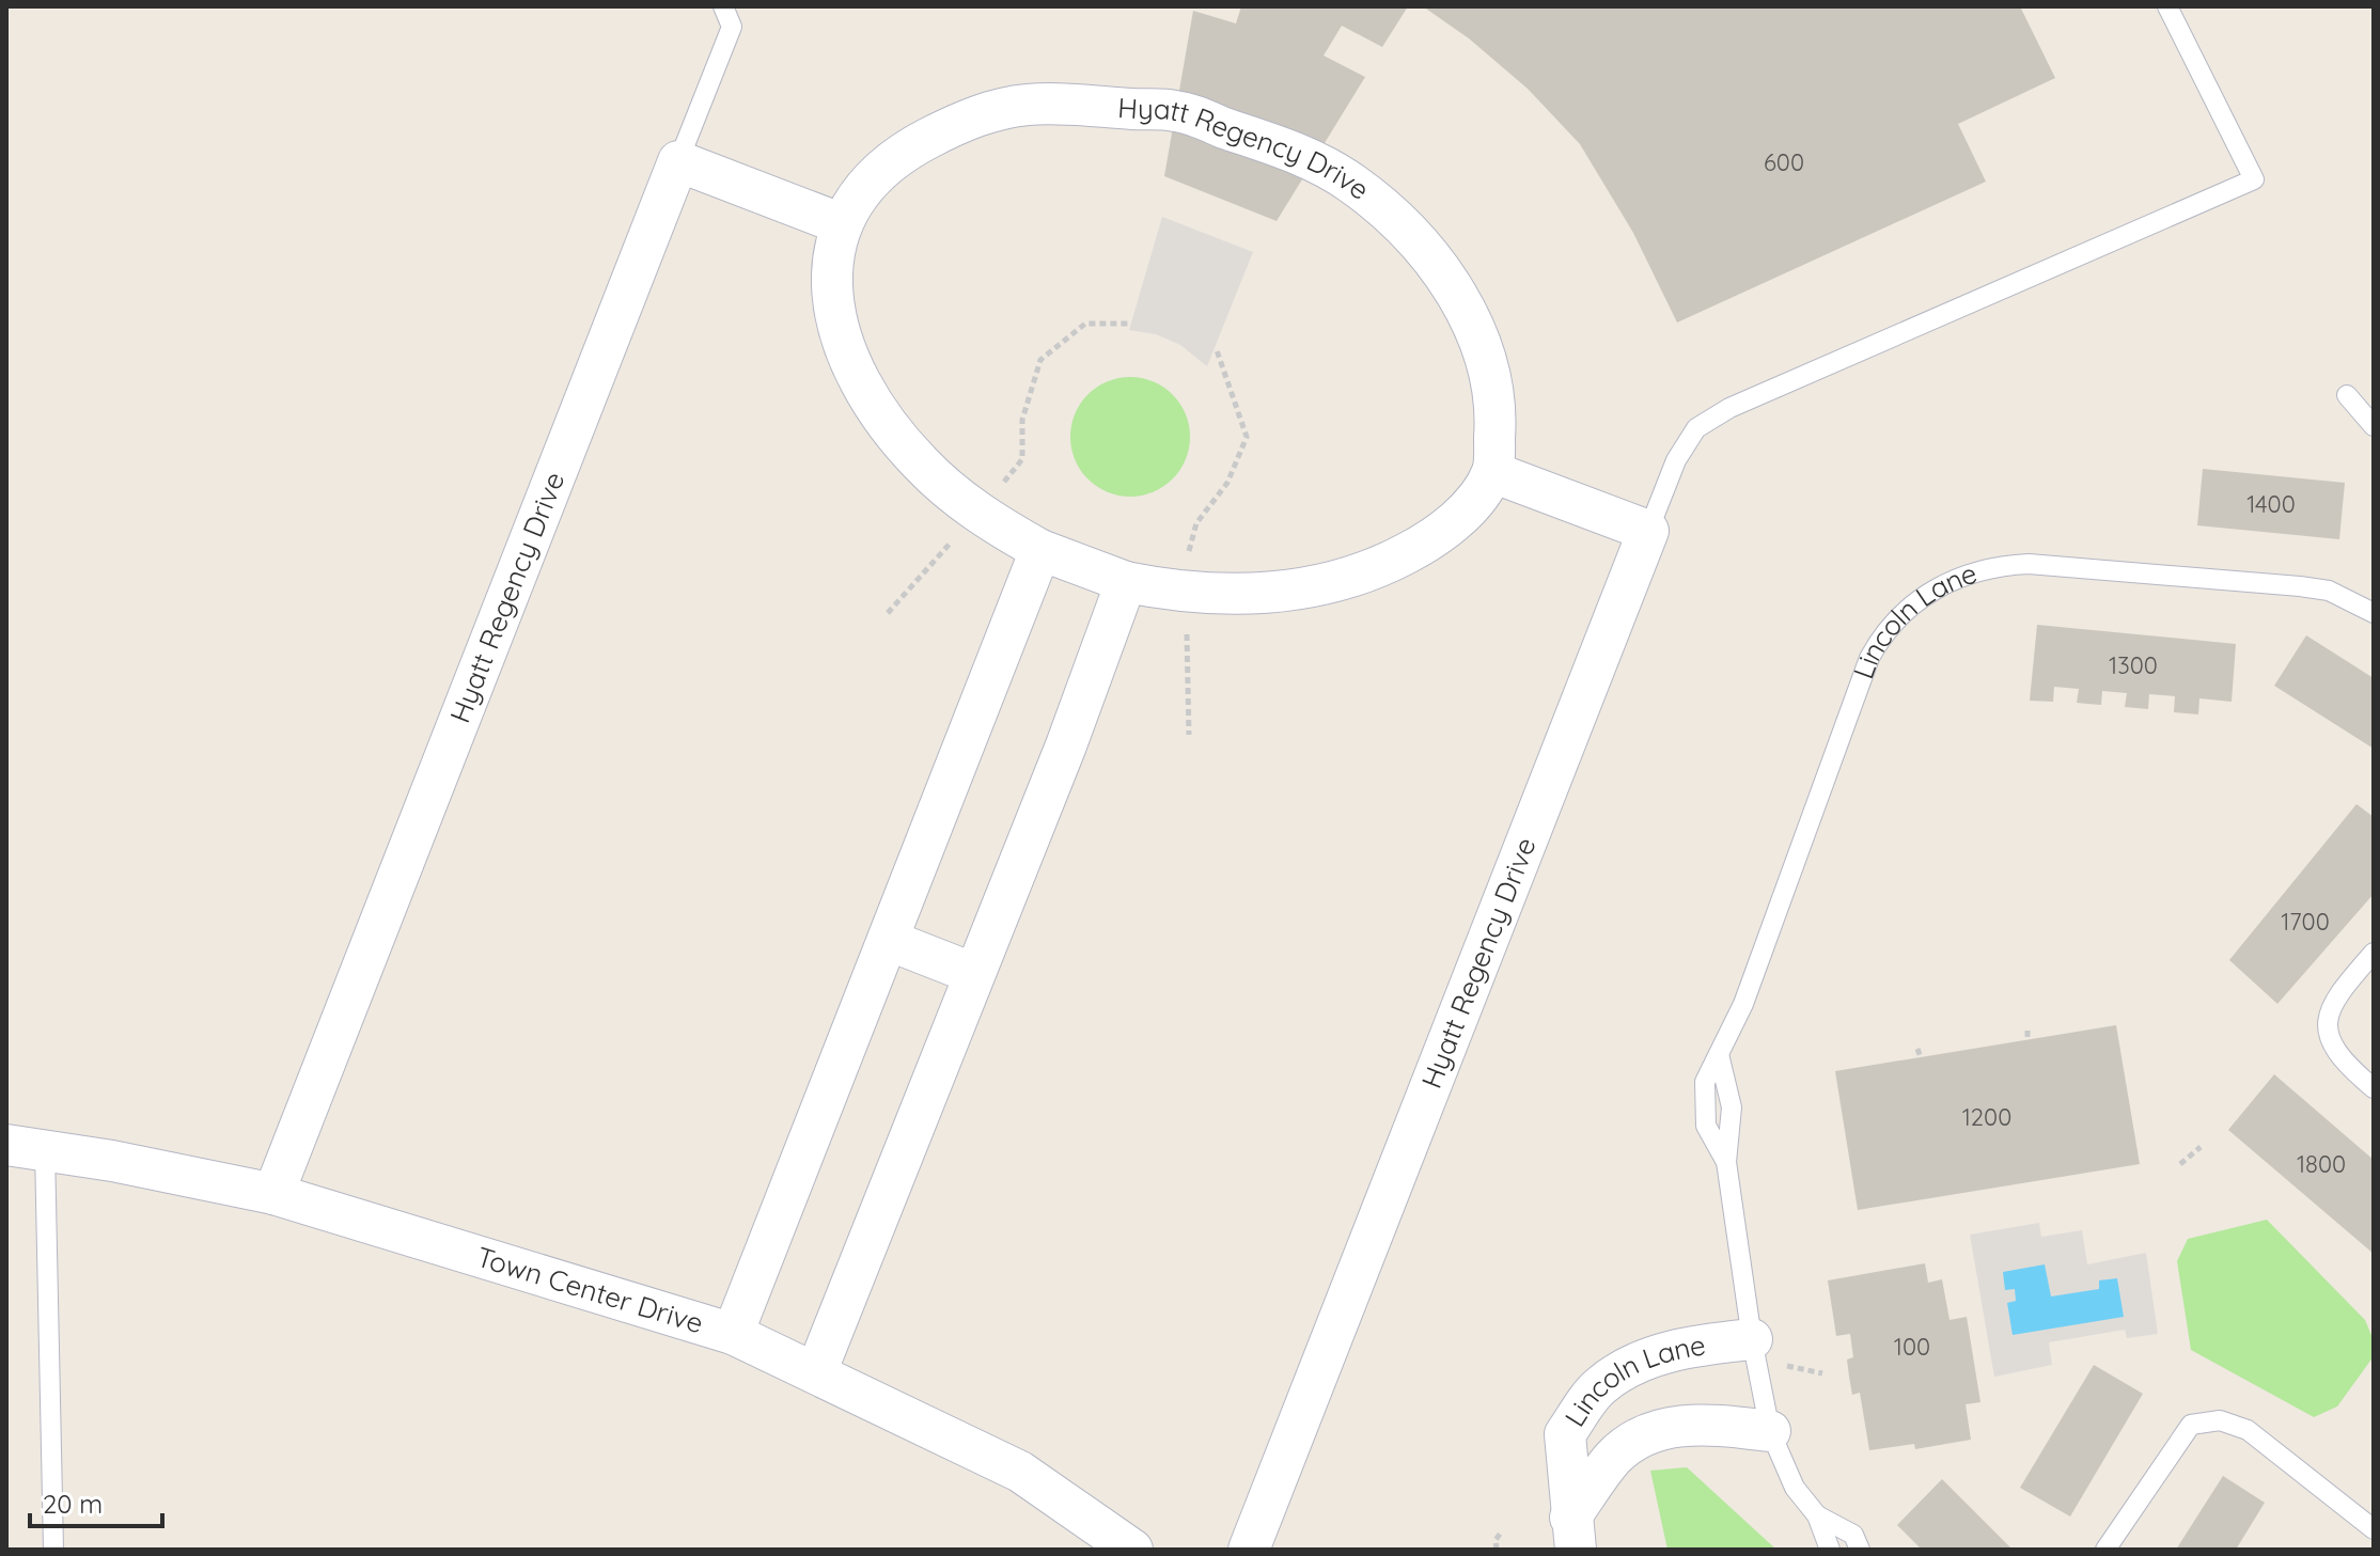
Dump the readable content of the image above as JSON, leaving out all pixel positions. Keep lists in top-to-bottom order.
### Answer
{
  "streets": {
    "street": ["Hyatt Regency Drive", "Lincoln Lane", "Town Center Drive"]
  },
  "crossings": [
    ["Hyatt Regency Drive", "Town Center Drive"]
  ],
  "house_numbers": [
    "600",
    "1400",
    "1300",
    "1700",
    "1200",
    "1800",
    "100"
  ],
  "scale_bar": "20 m"
}
